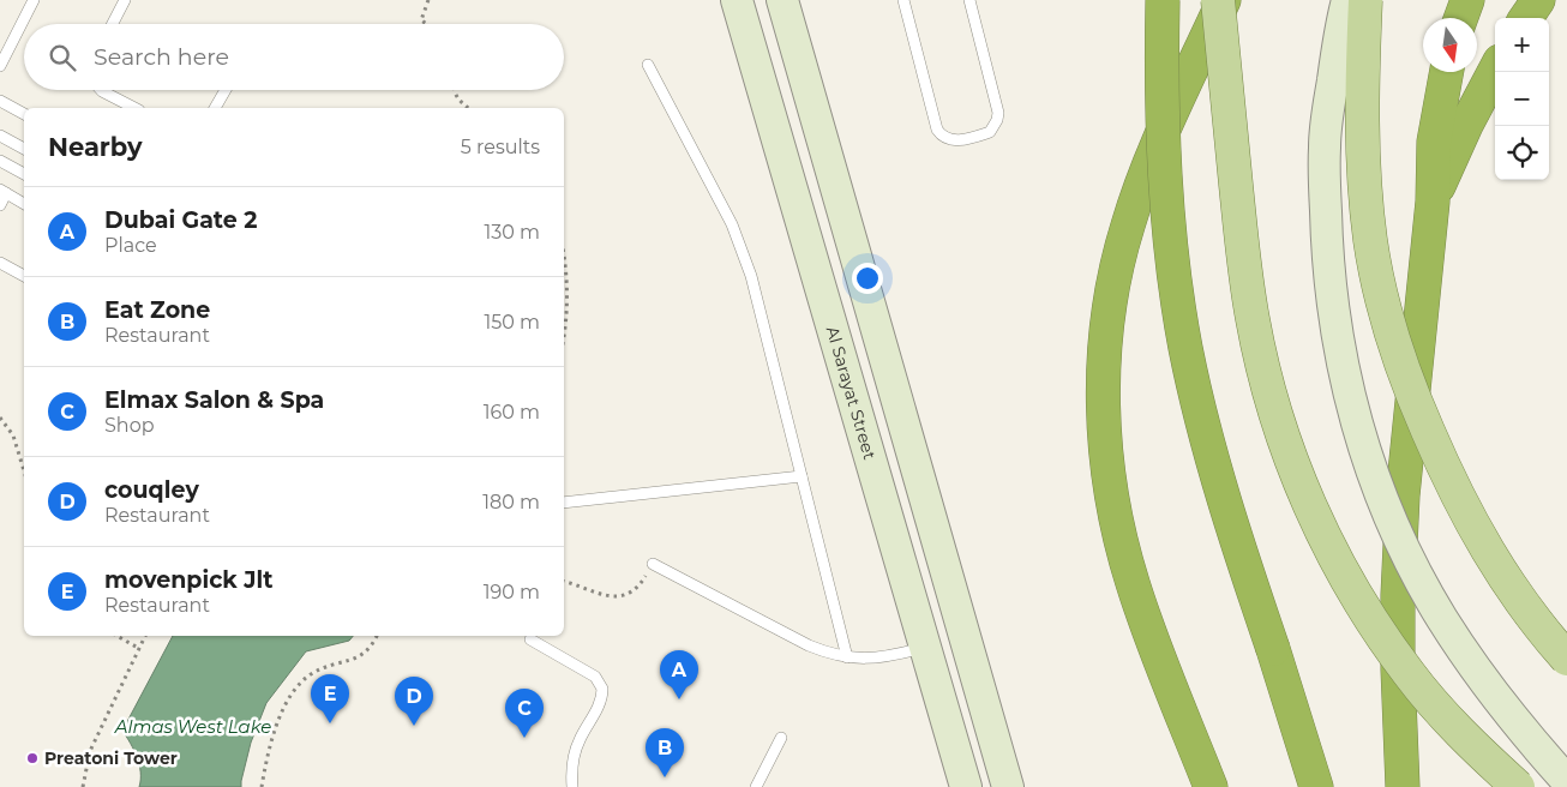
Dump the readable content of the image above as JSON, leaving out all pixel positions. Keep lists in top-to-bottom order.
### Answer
{
  "streets": {
    "main road": ["Al Sarayat Street"]
  },
  "water": ["Almas West Lake"],
  "places": ["Preatoni Tower"],
  "north": "bottom",
  "page": {
    "map_buttons": ["+", "−"],
    "search": "Search here",
    "heading": ["Nearby", "5 results"],
    "list": [
      {
        "mark": "A",
        "name": "Dubai Gate 2",
        "note": "Place",
        "value": "130 m"
      },
      {
        "mark": "B",
        "name": "Eat Zone",
        "note": "Restaurant",
        "value": "150 m"
      },
      {
        "mark": "C",
        "name": "Elmax Salon & Spa",
        "note": "Shop",
        "value": "160 m"
      },
      {
        "mark": "D",
        "name": "couqley",
        "note": "Restaurant",
        "value": "180 m"
      },
      {
        "mark": "E",
        "name": "movenpick Jlt",
        "note": "Restaurant",
        "value": "190 m"
      }
    ],
    "pins": [
      "A",
      "E",
      "D",
      "C",
      "B"
    ]
  }
}
